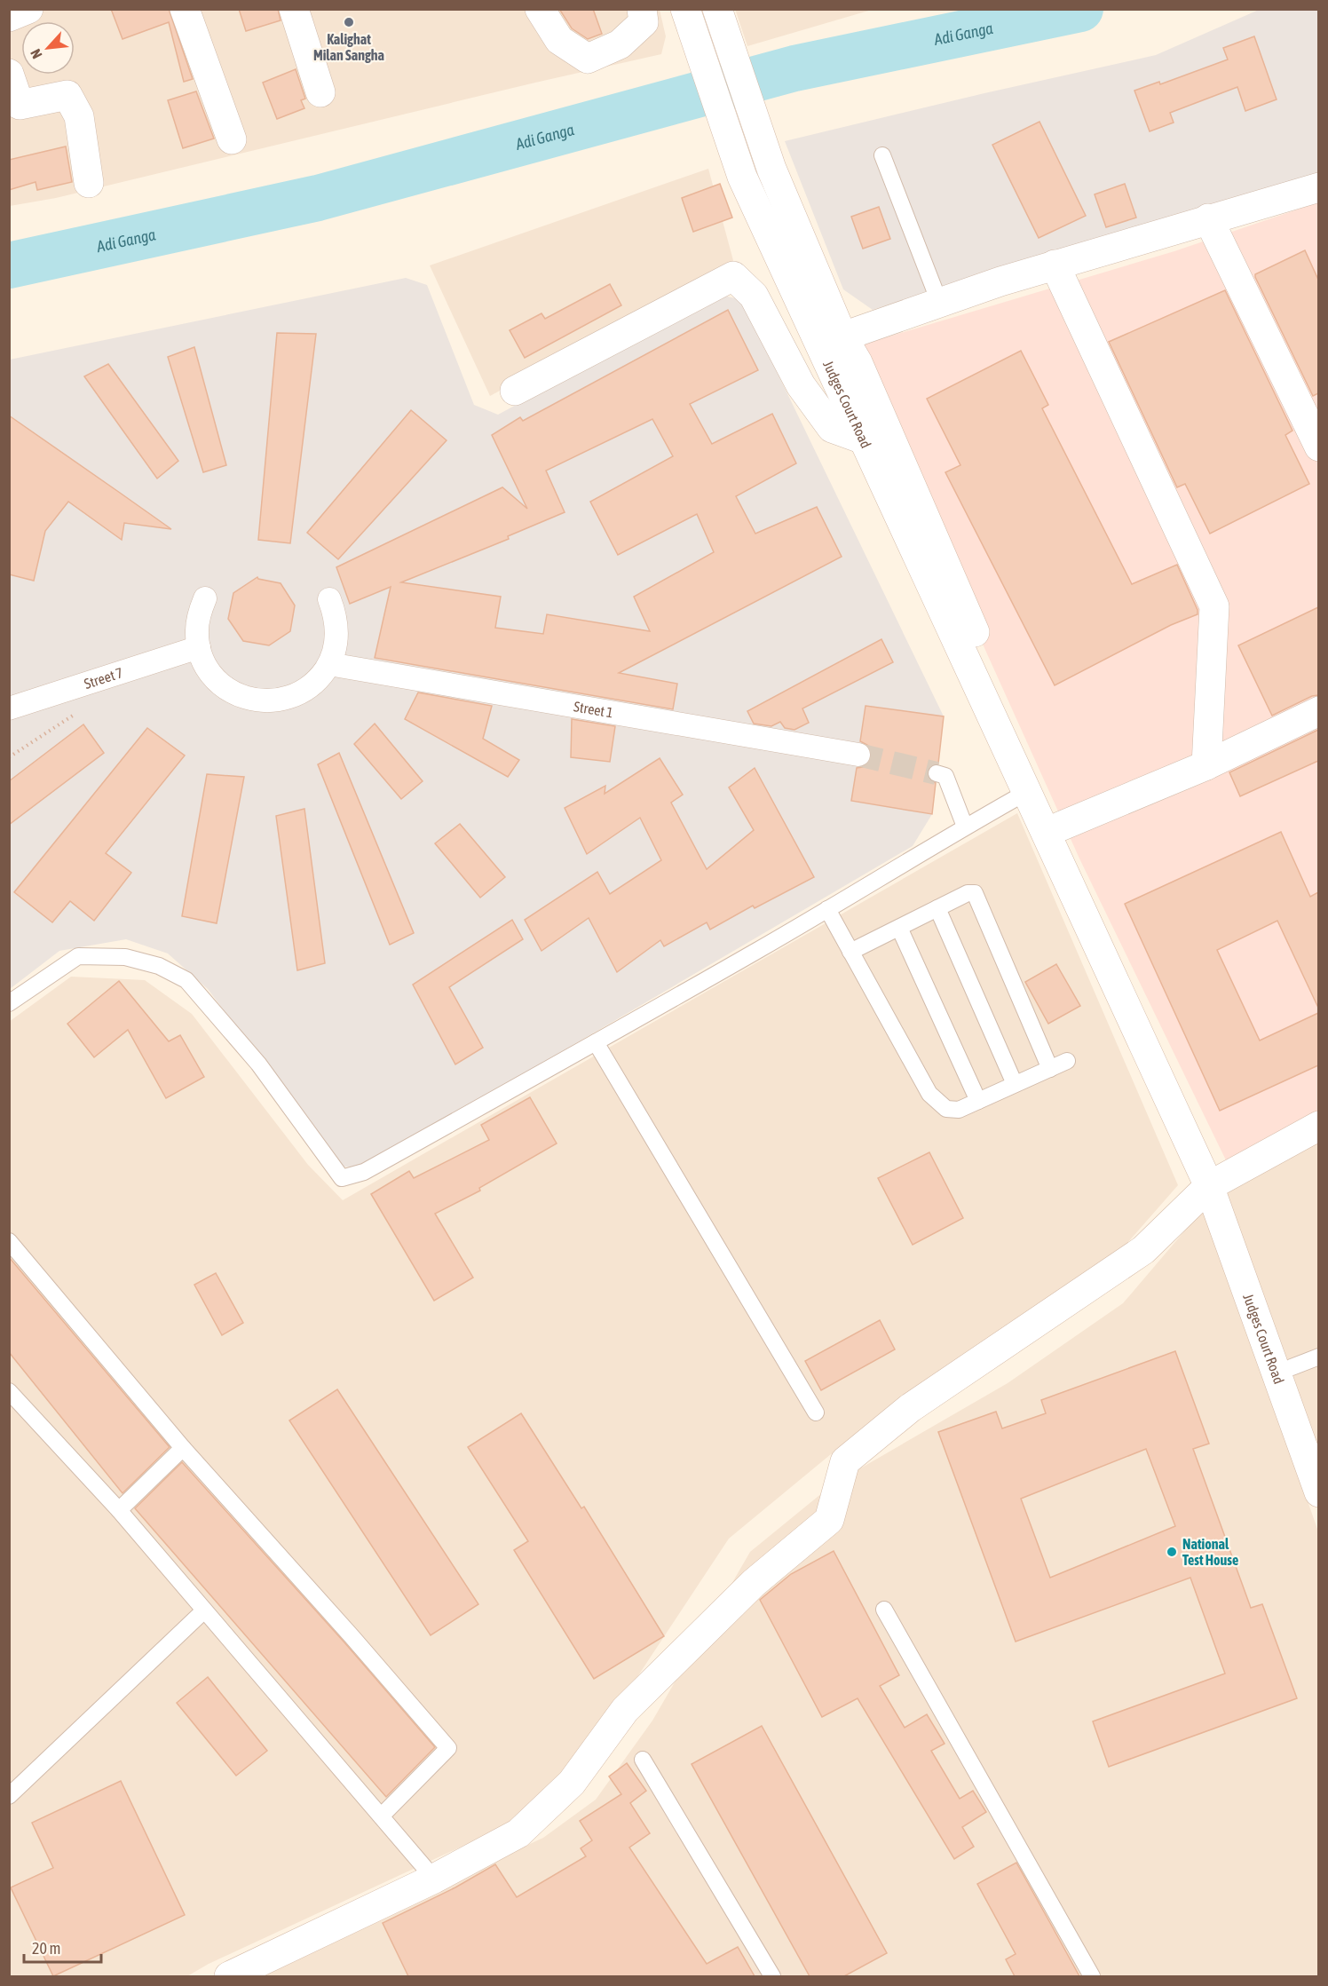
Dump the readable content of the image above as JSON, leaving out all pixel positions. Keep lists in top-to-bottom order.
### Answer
{
  "streets": {
    "main road": ["Judges Court Road"],
    "street": ["Street 7", "Street 1"]
  },
  "water": ["Adi Ganga"],
  "places": ["Kalighat Milan Sangha", "National Test House"],
  "scale_bar": "20 m",
  "north": "bottom left"
}
